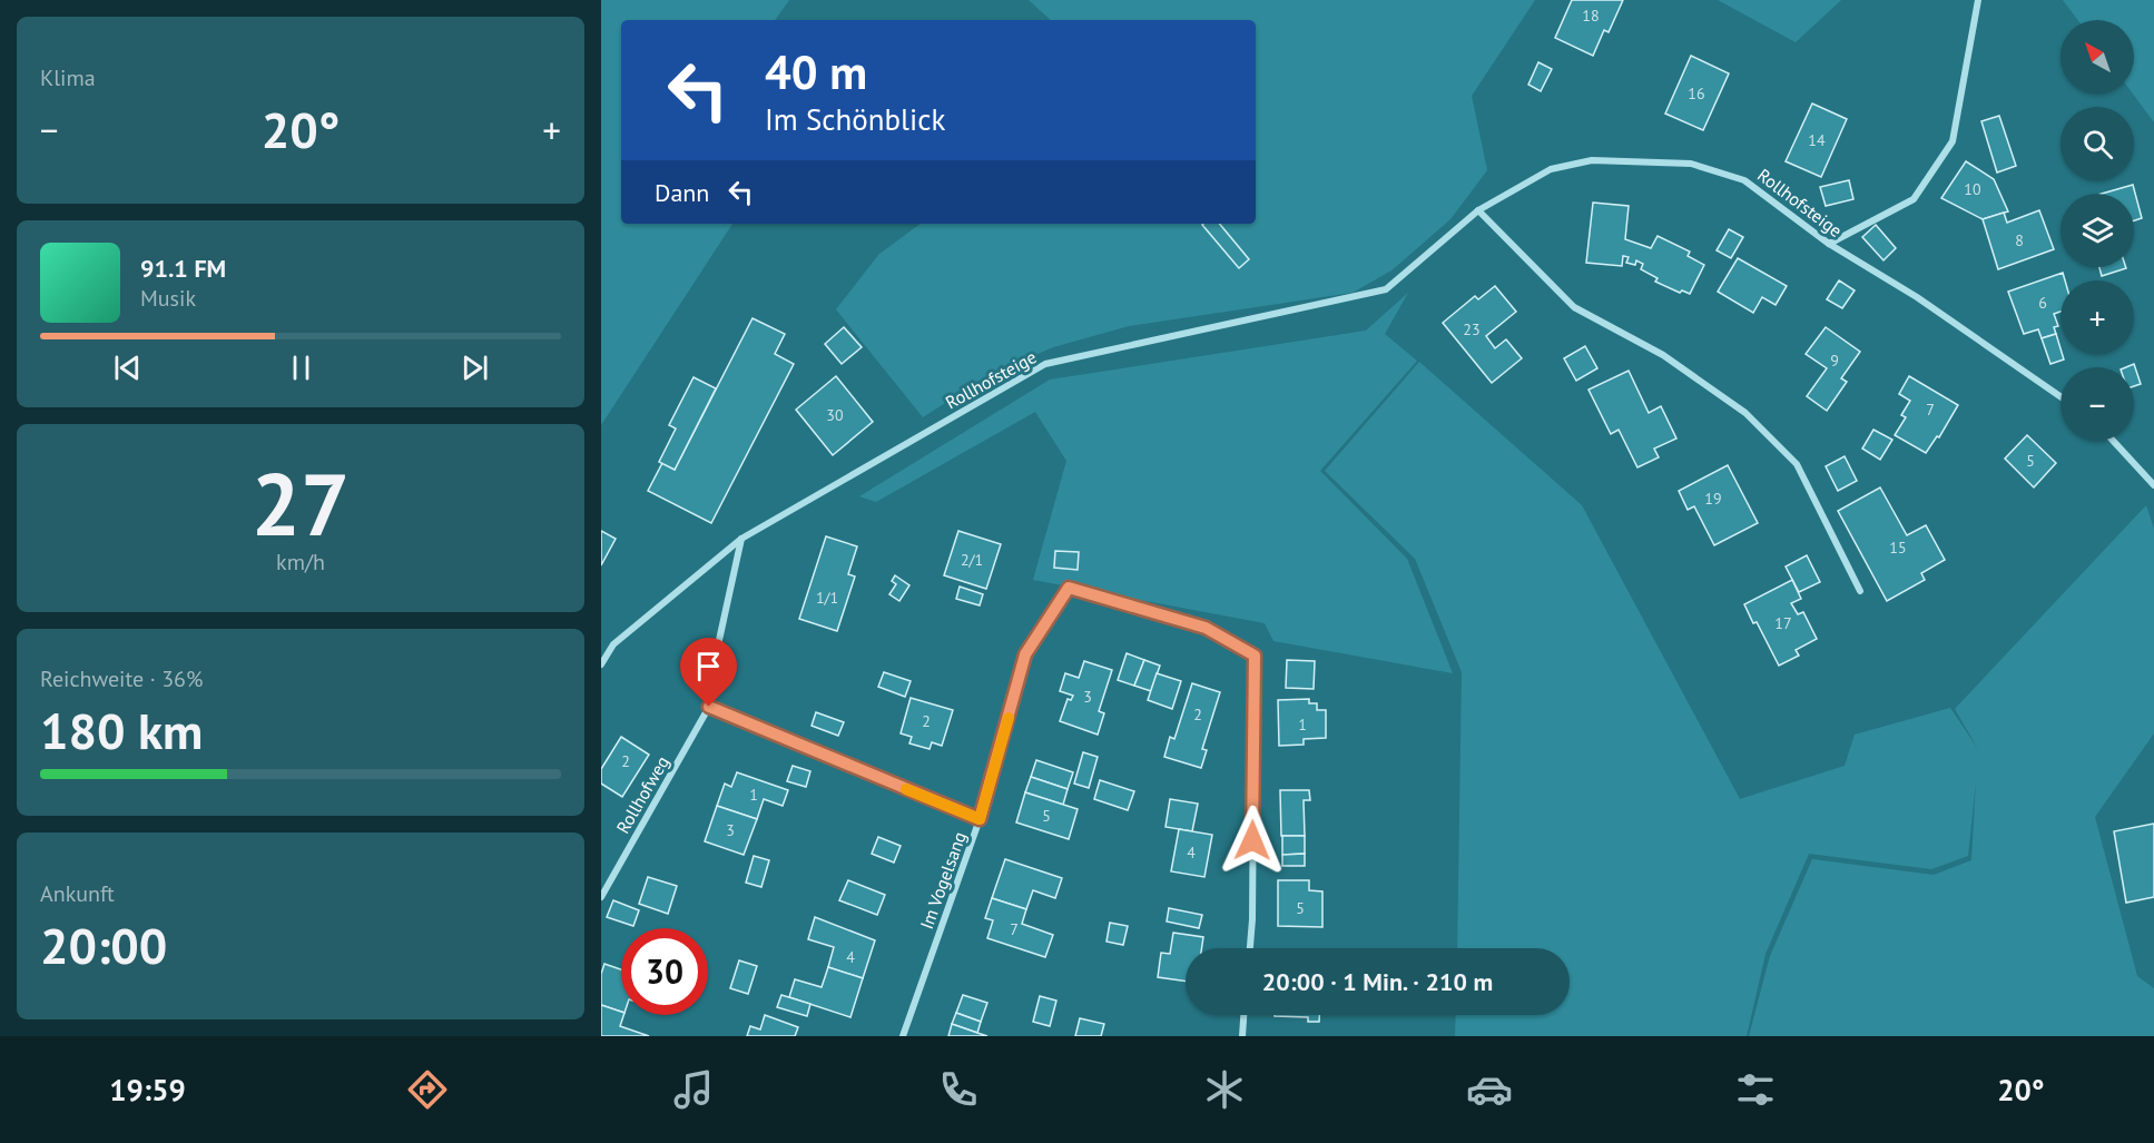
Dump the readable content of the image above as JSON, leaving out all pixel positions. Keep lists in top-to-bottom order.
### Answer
{
  "streets": {
    "street": ["Rollhofsteige", "Rollhofweg", "Im Vogelsang"]
  },
  "crossings": [
    ["Rollhofsteige", "Rollhofweg"]
  ],
  "house_numbers": [
    "18",
    "16",
    "14",
    "10",
    "8",
    "6",
    "23",
    "9",
    "7",
    "30",
    "5",
    "19",
    "15",
    "2/1",
    "1/1",
    "17",
    "3",
    "2",
    "2",
    "1",
    "2",
    "1",
    "5",
    "3",
    "4",
    "5",
    "7",
    "4"
  ],
  "north": "top left",
  "page": {
    "tile": [
      "Klima",
      ["27", "km/h"],
      ["Reichweite · 36%", "180 km"],
      ["Ankunft", "20:00"]
    ],
    "map_buttons": ["+", "−"],
    "turn": ["40 m", "Im Schönblick"],
    "heat": ["−", "20°", "+"],
    "then": "Dann",
    "song": ["91.1 FM", "Musik"],
    "limit": "30",
    "trip": "20:00 · 1 Min. · 210 m",
    "tabs": ["19:59", "20°"]
  }
}
